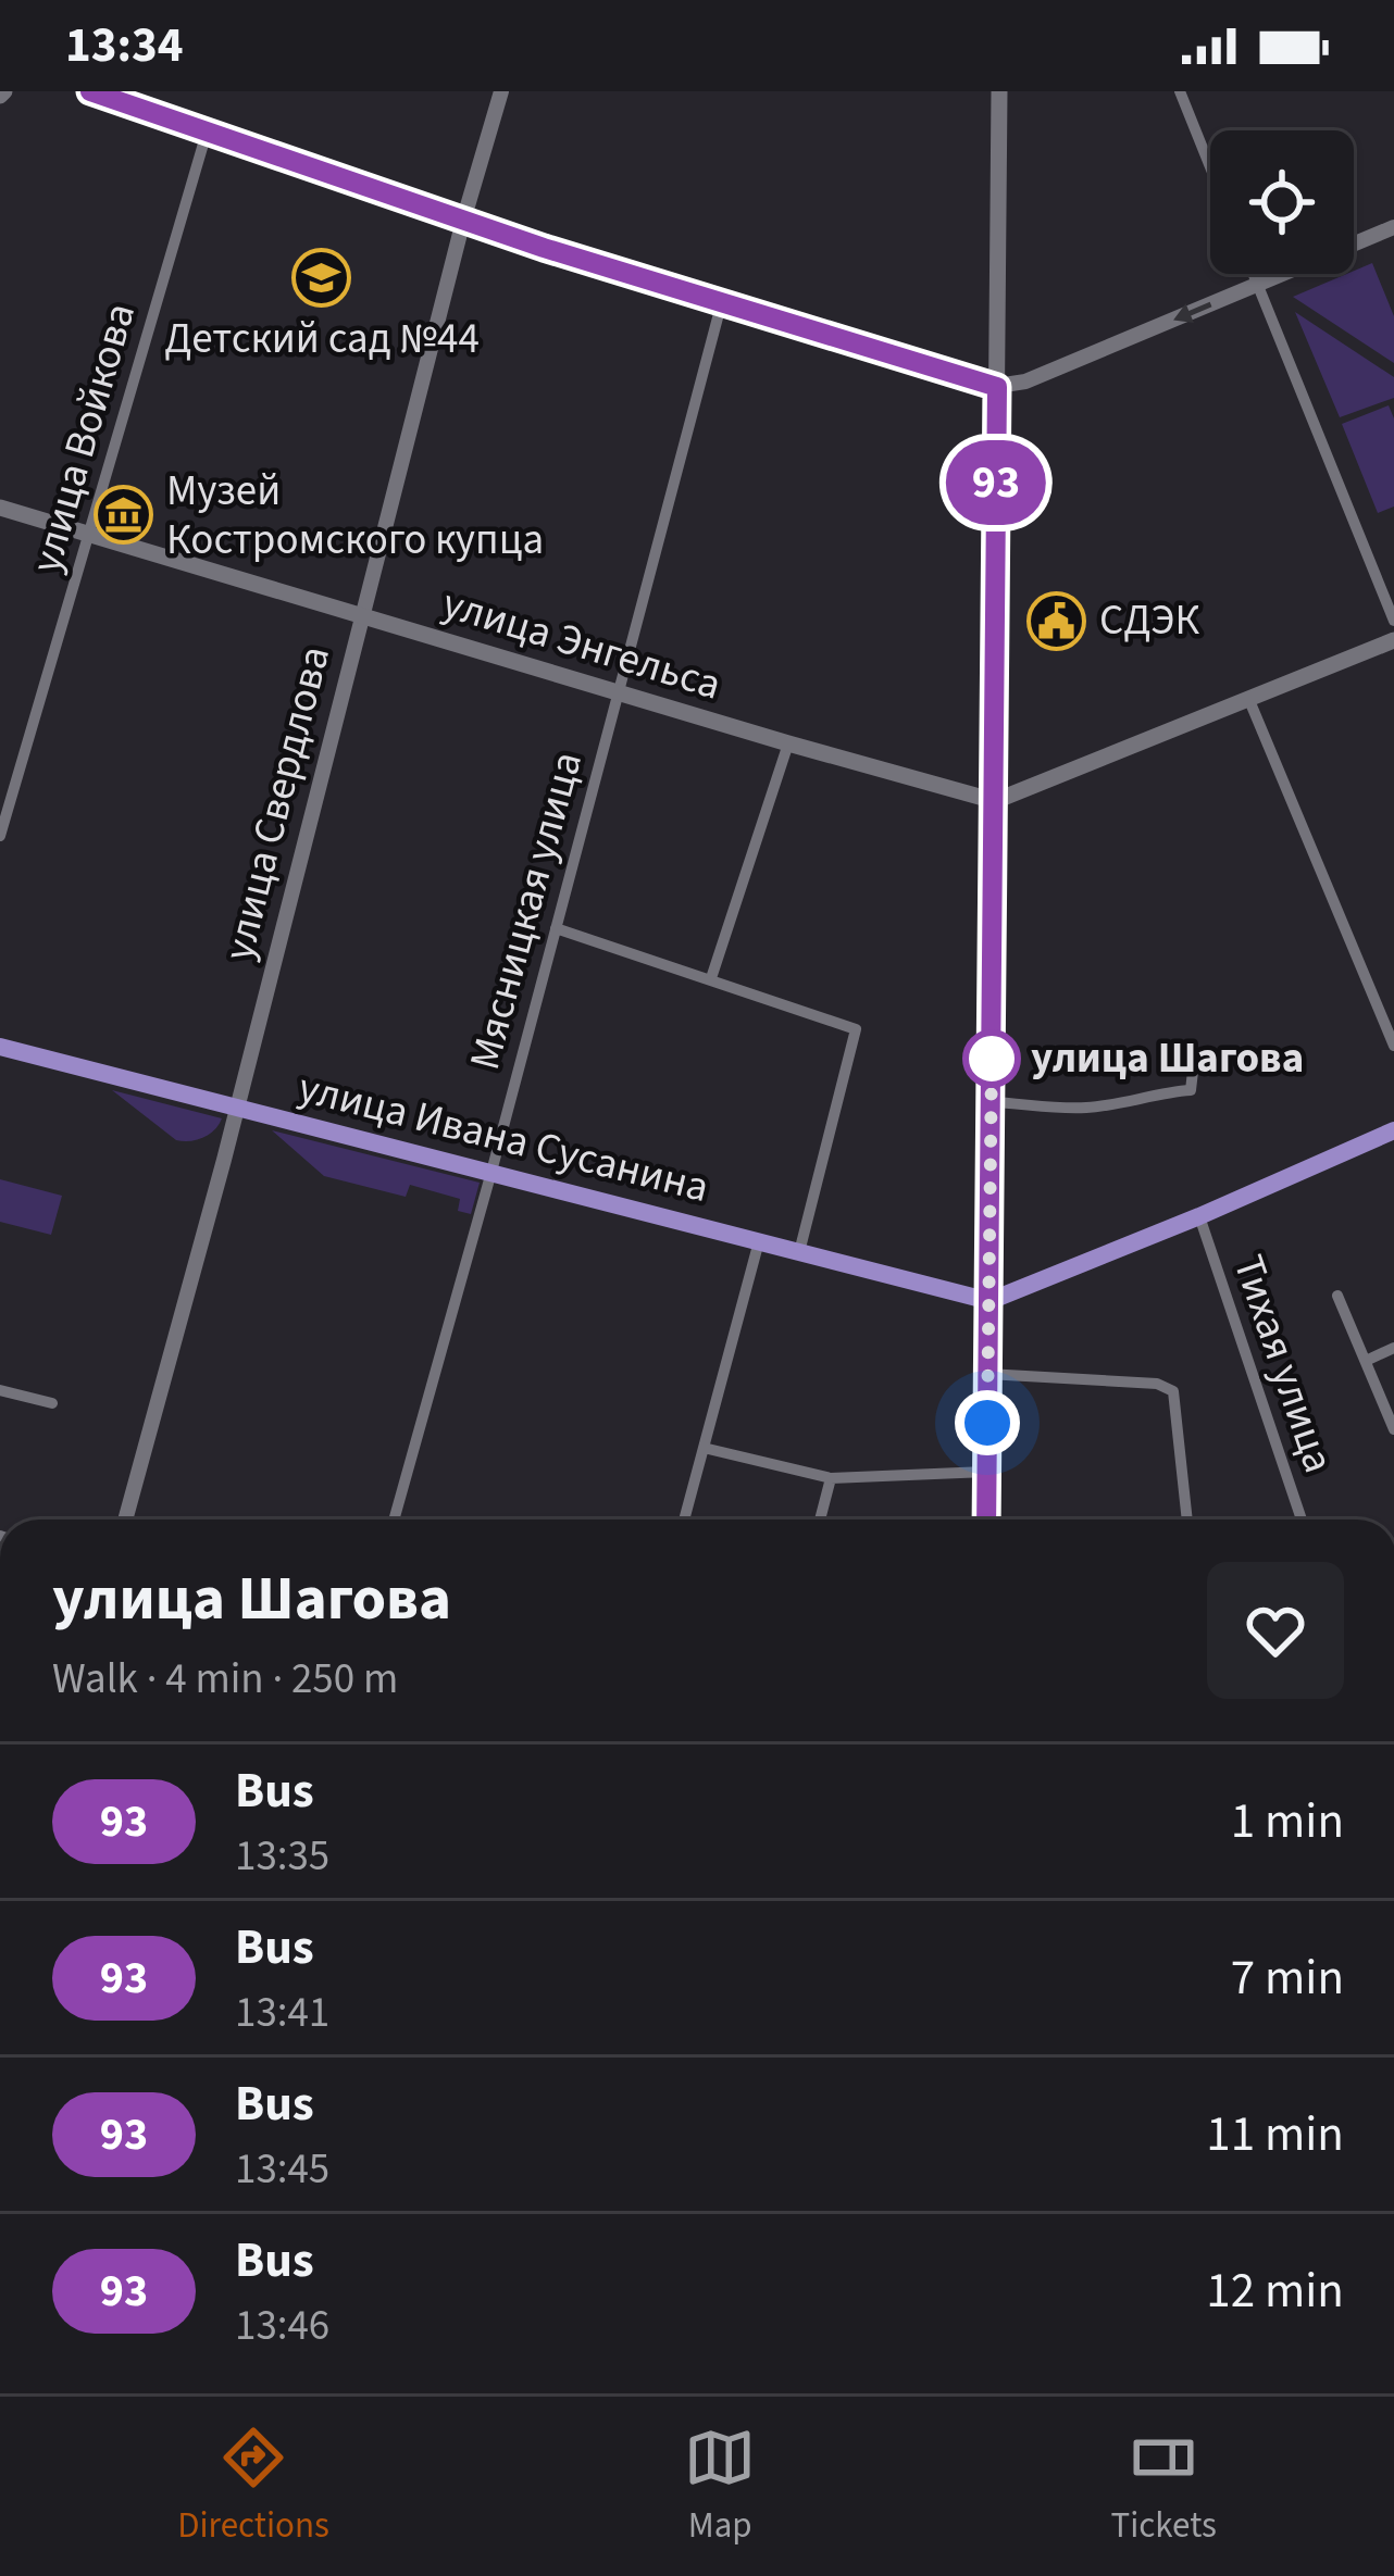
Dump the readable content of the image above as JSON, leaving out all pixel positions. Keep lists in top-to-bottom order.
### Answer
{
  "streets": {
    "main road": ["улица Энгельса", "улица Ивана Сусанина"],
    "street": [
      "улица Войкова",
      "улица Свердлова",
      "Мясницкая улица",
      "Тихая улица"
    ]
  },
  "crossings": [
    ["улица Войкова", "улица Энгельса"],
    ["улица Энгельса", "улица Свердлова"],
    ["улица Энгельса", "Мясницкая улица"],
    ["улица Свердлова", "улица Ивана Сусанина"],
    ["Мясницкая улица", "улица Ивана Сусанина"]
  ],
  "places": {
    "school or university": ["Детский сад №44"],
    "museum": ["Музей Костромского купца"],
    "public building": ["СДЭК"],
    "other": ["улица Шагова"]
  },
  "lines": ["bus line 93"],
  "page": {
    "status": "13:34",
    "on_map": "93",
    "heading": ["улица Шагова", "Walk · 4 min · 250 m"],
    "list": [
      {
        "mark": "93",
        "name": "Bus",
        "note": "13:35",
        "value": "1 min"
      },
      {
        "mark": "93",
        "name": "Bus",
        "note": "13:41",
        "value": "7 min"
      },
      {
        "mark": "93",
        "name": "Bus",
        "note": "13:45",
        "value": "11 min"
      },
      {
        "mark": "93",
        "name": "Bus",
        "note": "13:46",
        "value": "12 min"
      }
    ],
    "tabs": ["Directions", "Map", "Tickets"]
  }
}
